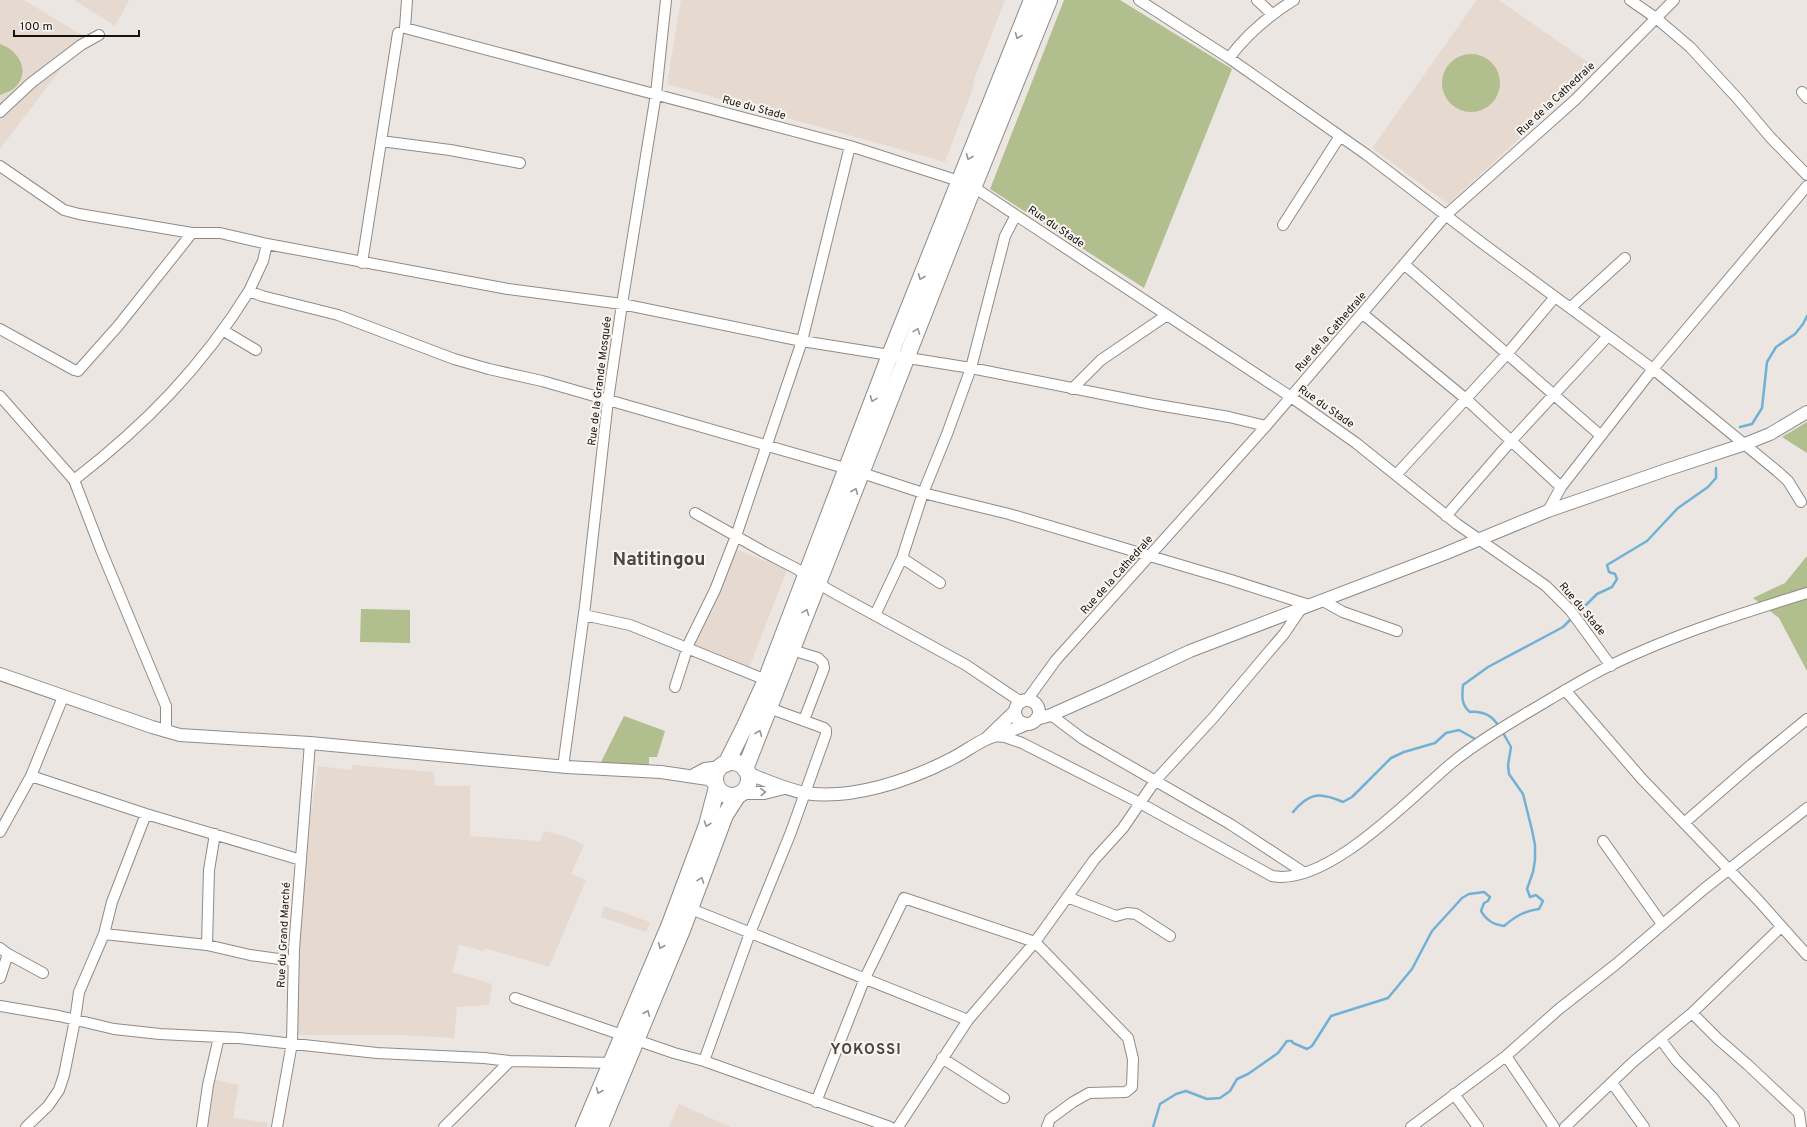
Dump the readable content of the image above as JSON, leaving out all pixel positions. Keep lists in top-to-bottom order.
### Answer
{
  "streets": {
    "street": [
      "Rue de la Cathedrale",
      "Rue du Stade",
      "Rue de la Grande Mosquée",
      "Rue du Grand Marché"
    ]
  },
  "crossings": [
    ["Rue de la Cathedrale", "Rue du Stade"],
    ["Rue du Stade", "Rue de la Grande Mosquée"]
  ],
  "districts": ["Natitingou", "YOKOSSI"],
  "scale_bar": "100 m"
}
